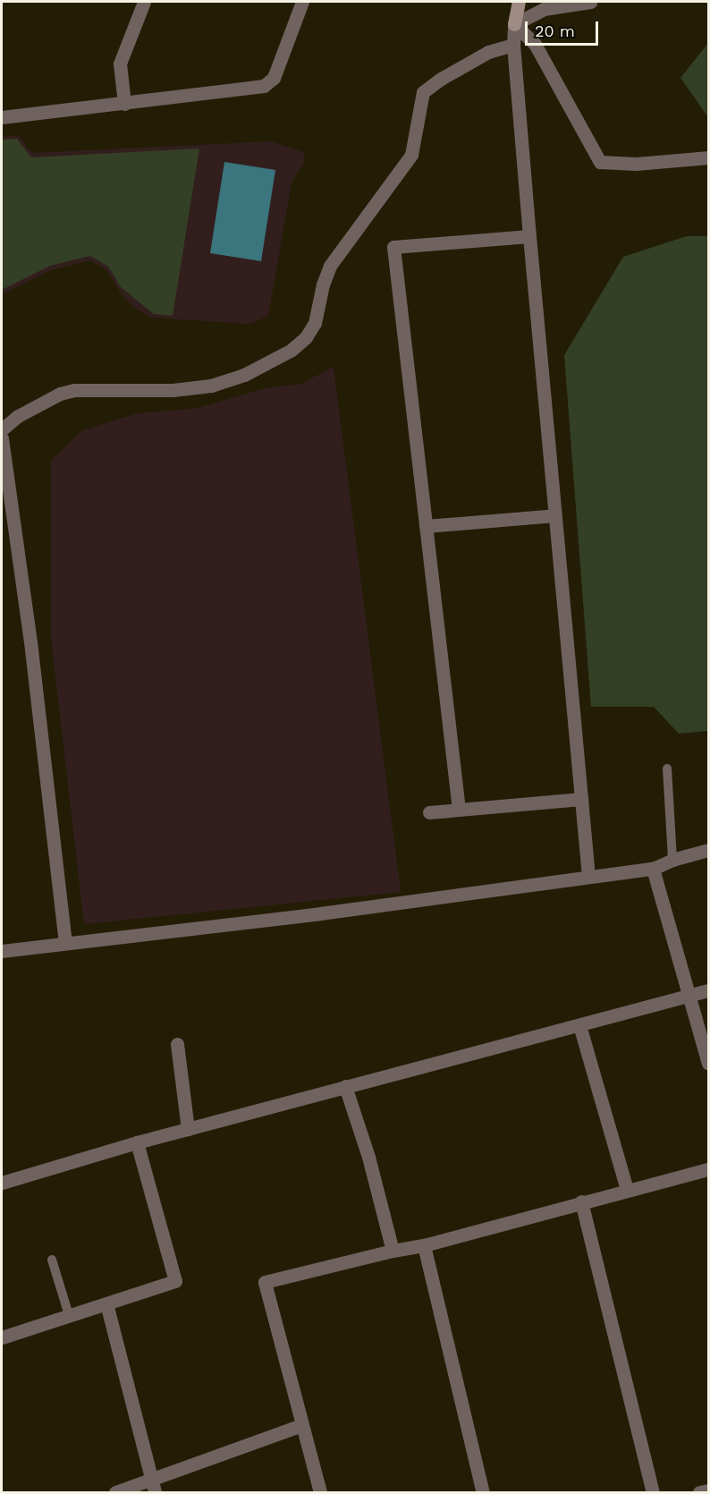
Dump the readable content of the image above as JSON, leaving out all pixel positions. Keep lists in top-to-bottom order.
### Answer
{
  "scale_bar": "20 m"
}
